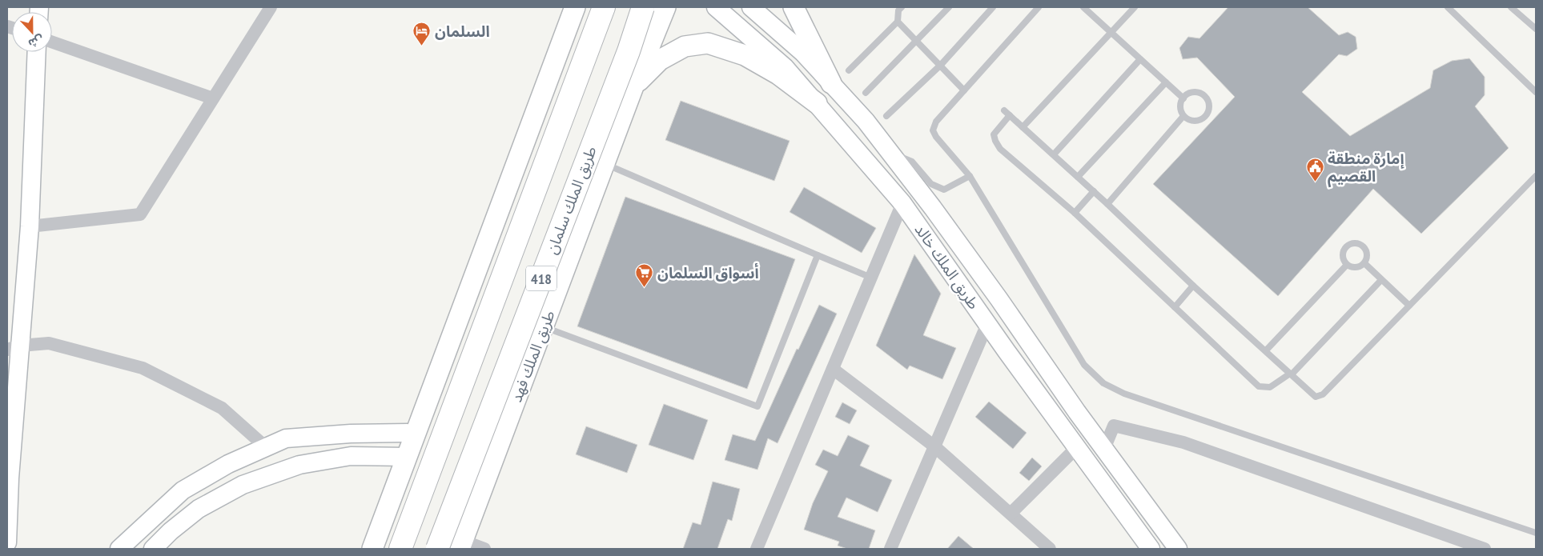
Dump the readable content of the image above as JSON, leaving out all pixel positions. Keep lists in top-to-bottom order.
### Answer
{
  "streets": {
    "highway": ["طريق الملك سلمان", "418"],
    "main road": ["طريق الملك خالد", "طريق الملك فهد"]
  },
  "places": {
    "hotel": ["السلمان"],
    "public building": ["إمارة منطقة القصيم"],
    "supermarket": ["أسواق السلمان"]
  },
  "north": "bottom"
}
